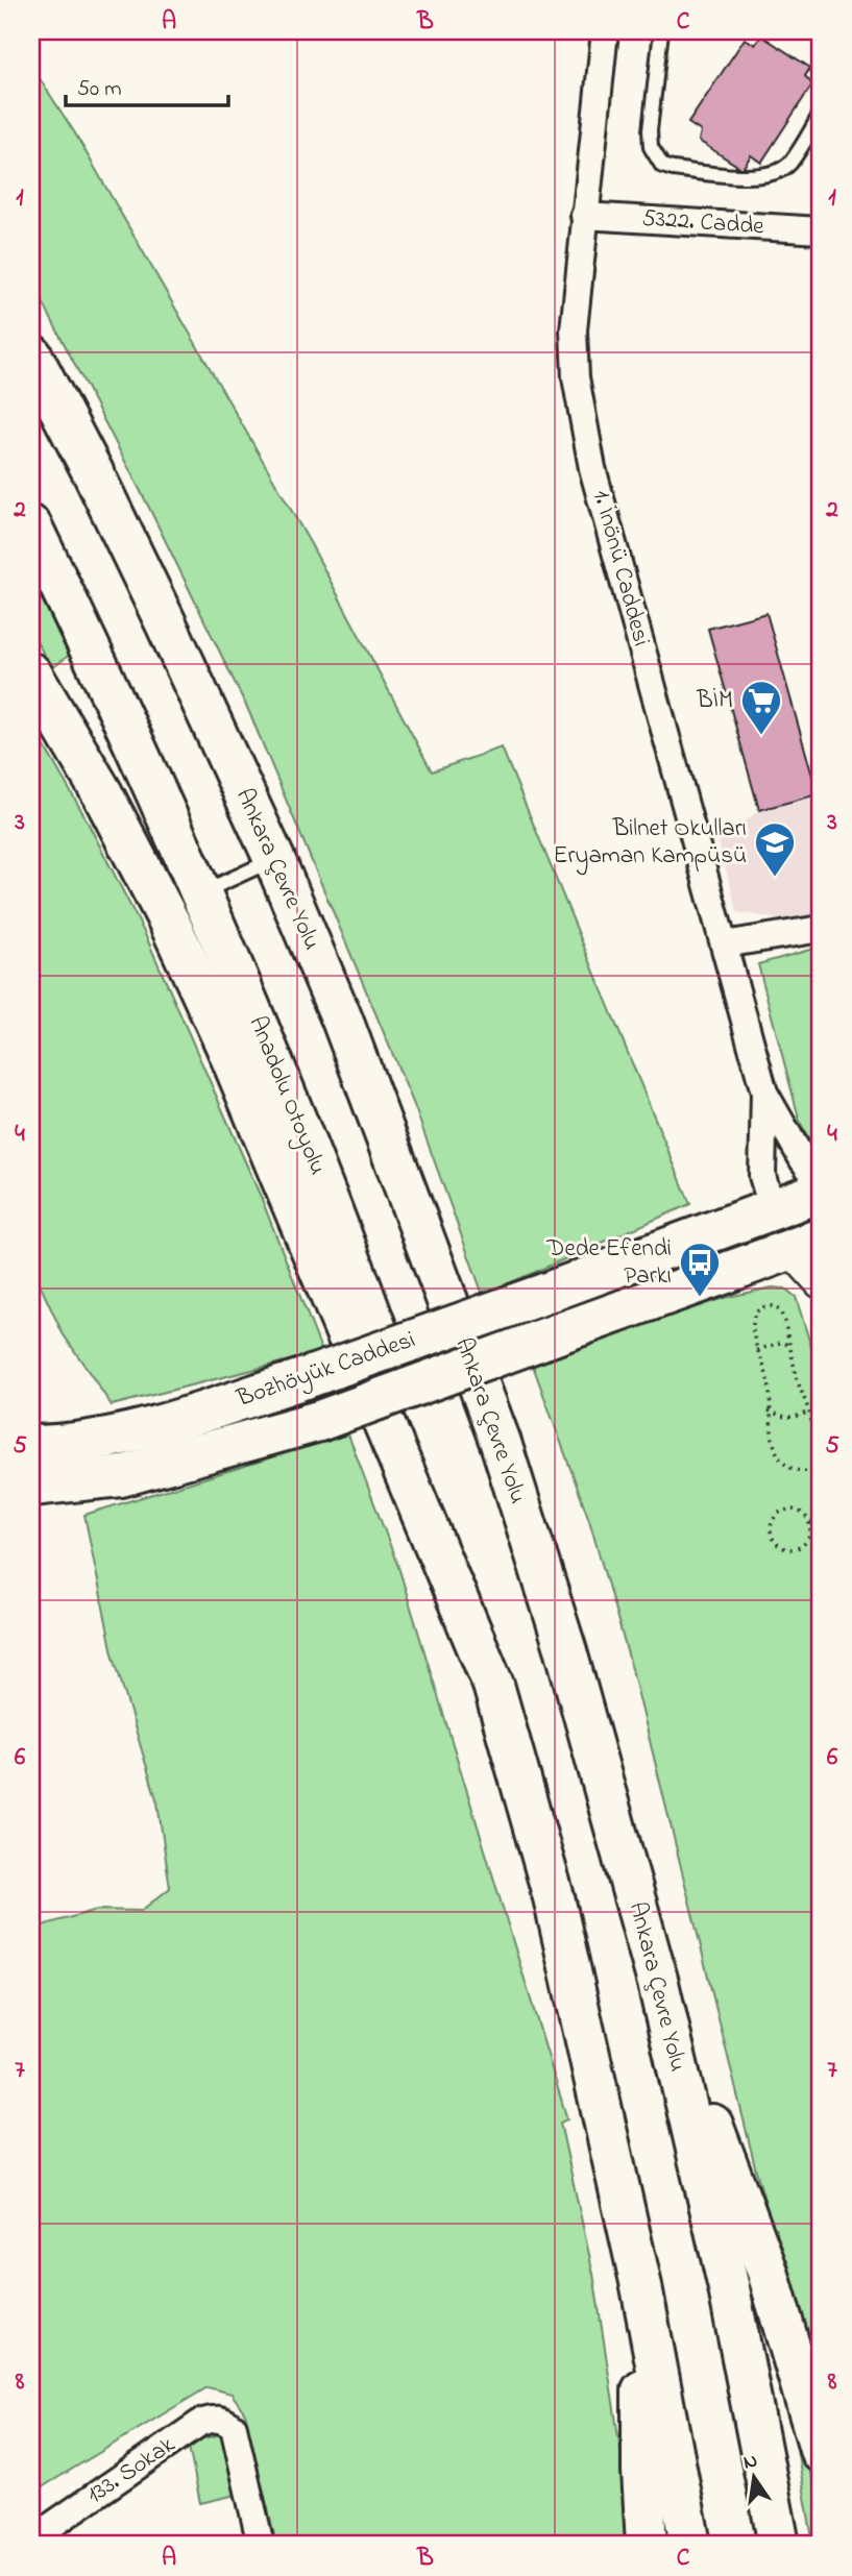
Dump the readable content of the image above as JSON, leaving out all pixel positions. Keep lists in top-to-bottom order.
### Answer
{
  "streets": {
    "main road": ["Ankara Çevre Yolu", "Anadolu Otoyolu", "Bozhöyük Caddesi"],
    "street": ["5322. Cadde", "1. İnönü Caddesi", "133. Sokak"]
  },
  "crossings": [
    ["5322. Cadde", "1. İnönü Caddesi"]
  ],
  "places": {
    "supermarket": ["BİM"],
    "school or university": ["Bilnet Okulları Eryaman Kampüsü"],
    "bus stop": ["Dede Efendi Parkı"]
  },
  "scale_bar": "50 m",
  "north": "top",
  "grid": {
    "columns": ["A", "B", "C"],
    "rows": [
      "1",
      "2",
      "3",
      "4",
      "5",
      "6",
      "7",
      "8"
    ]
  }
}
